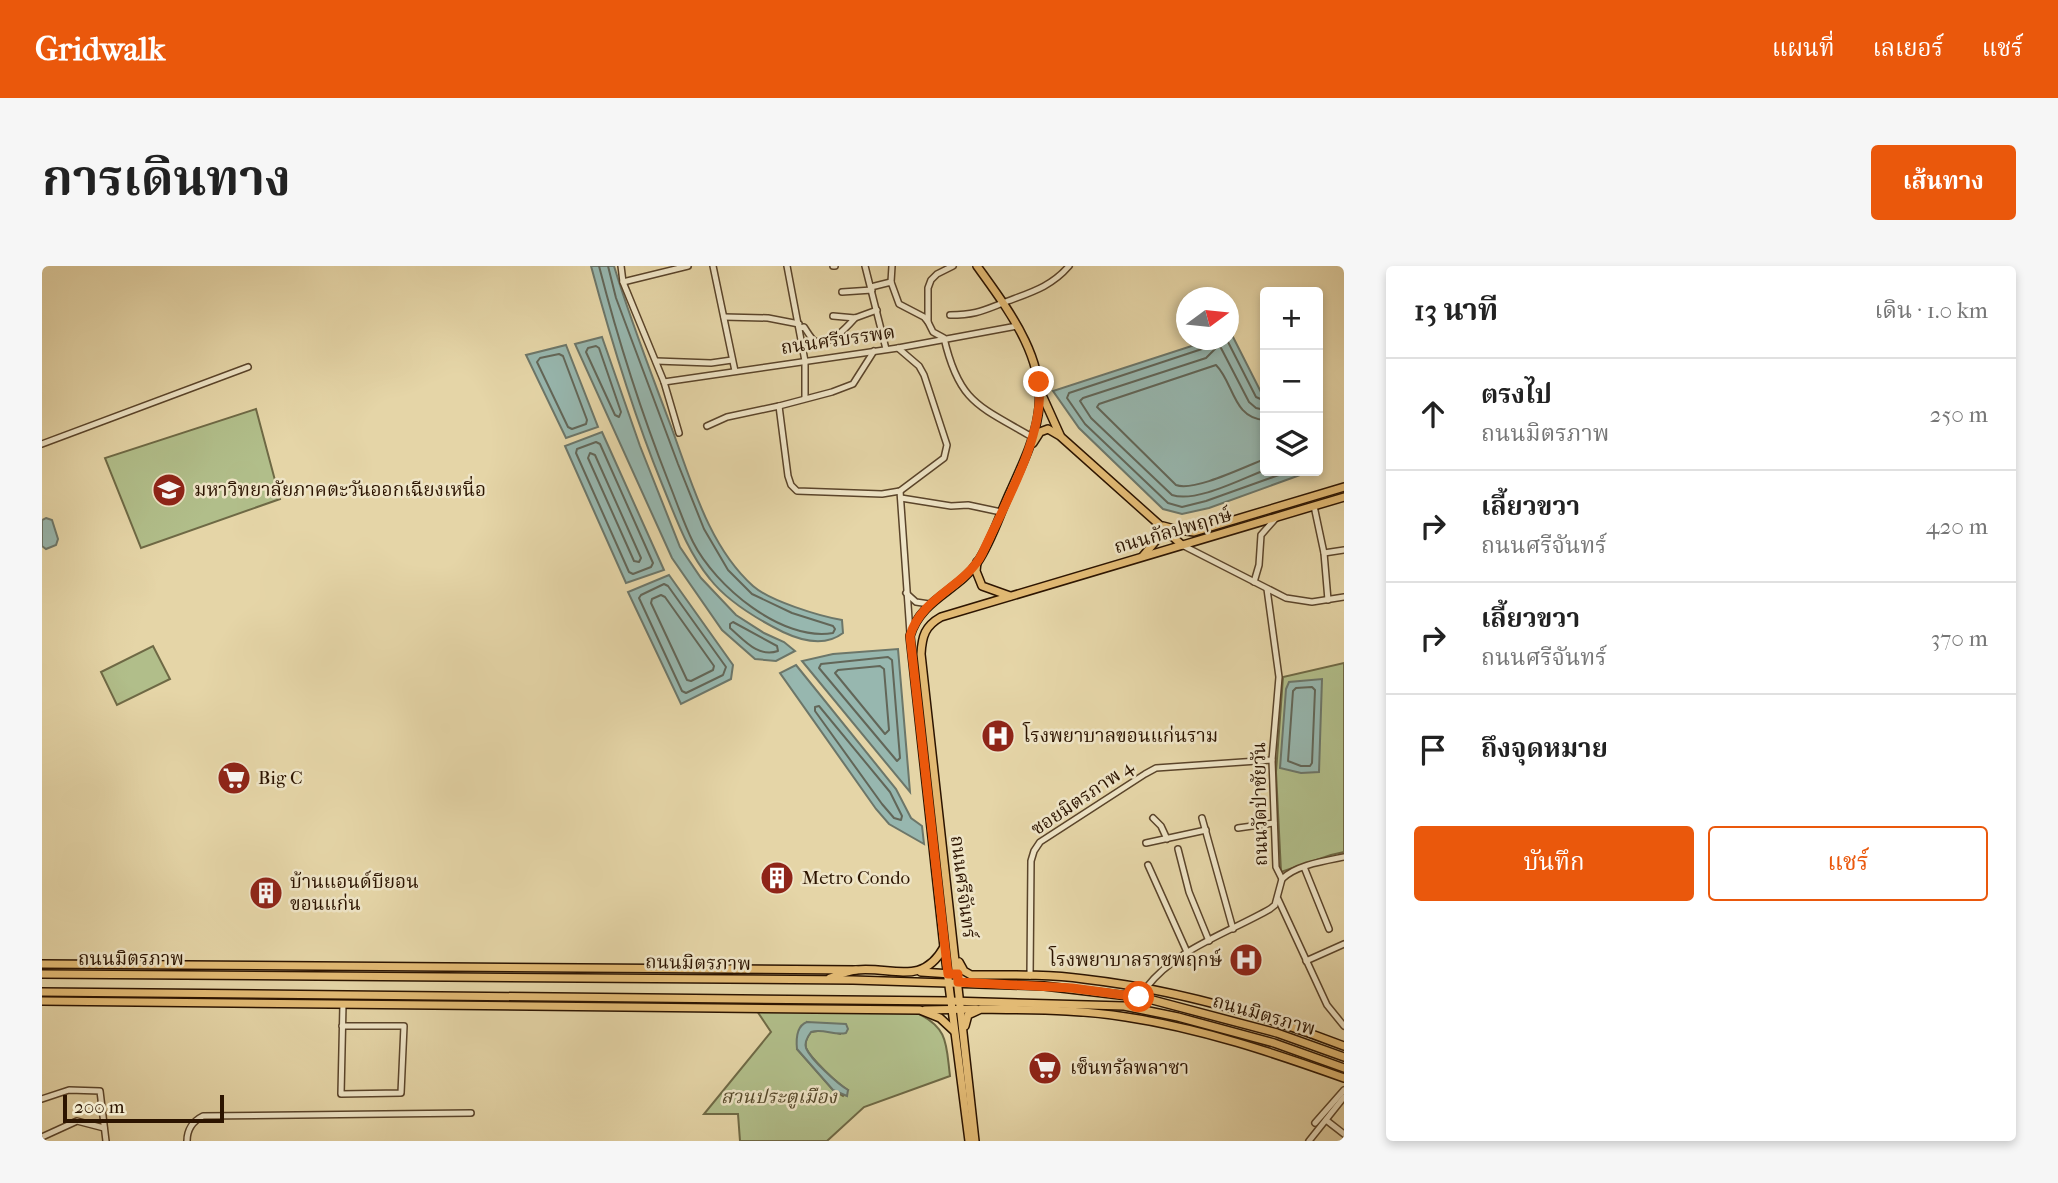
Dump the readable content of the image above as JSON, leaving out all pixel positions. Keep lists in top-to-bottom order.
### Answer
{
  "streets": {
    "main road": ["ถนนกัลปพฤกษ์", "ถนนศรีจันทร์", "ถนนมิตรภาพ"],
    "street": ["ถนนศรีบรรพด", "ซอยมิตรภาพ 4", "ถนนวัดป่าชัยวัน"]
  },
  "crossings": [
    ["ถนนกัลปพฤกษ์", "ถนนศรีจันทร์"],
    ["ซอยมิตรภาพ 4", "ถนนวัดป่าชัยวัน"],
    ["ซอยมิตรภาพ 4", "ถนนมิตรภาพ"],
    ["ถนนศรีจันทร์", "ถนนมิตรภาพ"]
  ],
  "parks": ["สวนประตูเมือง"],
  "places": {
    "school or university": ["มหาวิทยาลัยภาคตะวันออกเฉียงเหนี่อ"],
    "hospital": ["โรงพยาบาลขอนแก่นราม", "โรงพยาบาลราชพฤกษ์"],
    "supermarket": ["Big C", "เซ็นทรัลพลาซา"],
    "building": ["Metro Condo", "บ้านแอนด์บียอน ขอนแก่น"]
  },
  "scale_bar": "200 m",
  "north": "right",
  "page": {
    "header": "Gridwalk",
    "nav": ["แผนที่", "เลเยอร์", "แชร์"],
    "title": "การเดินทาง",
    "buttons": [
      "เส้นทาง",
      ["บันทึก", "แชร์"]
    ],
    "heading": ["13 นาที", "เดิน · 1.0 km"],
    "map_buttons": ["+", "−"],
    "list": [
      ["ตรงไป", "ถนนมิตรภาพ", "250 m"],
      ["เลี้ยวขวา", "ถนนศรีจันทร์", "420 m"],
      ["เลี้ยวขวา", "ถนนศรีจันทร์", "370 m"],
      "ถึงจุดหมาย"
    ],
    "scale": "200 m"
  }
}
